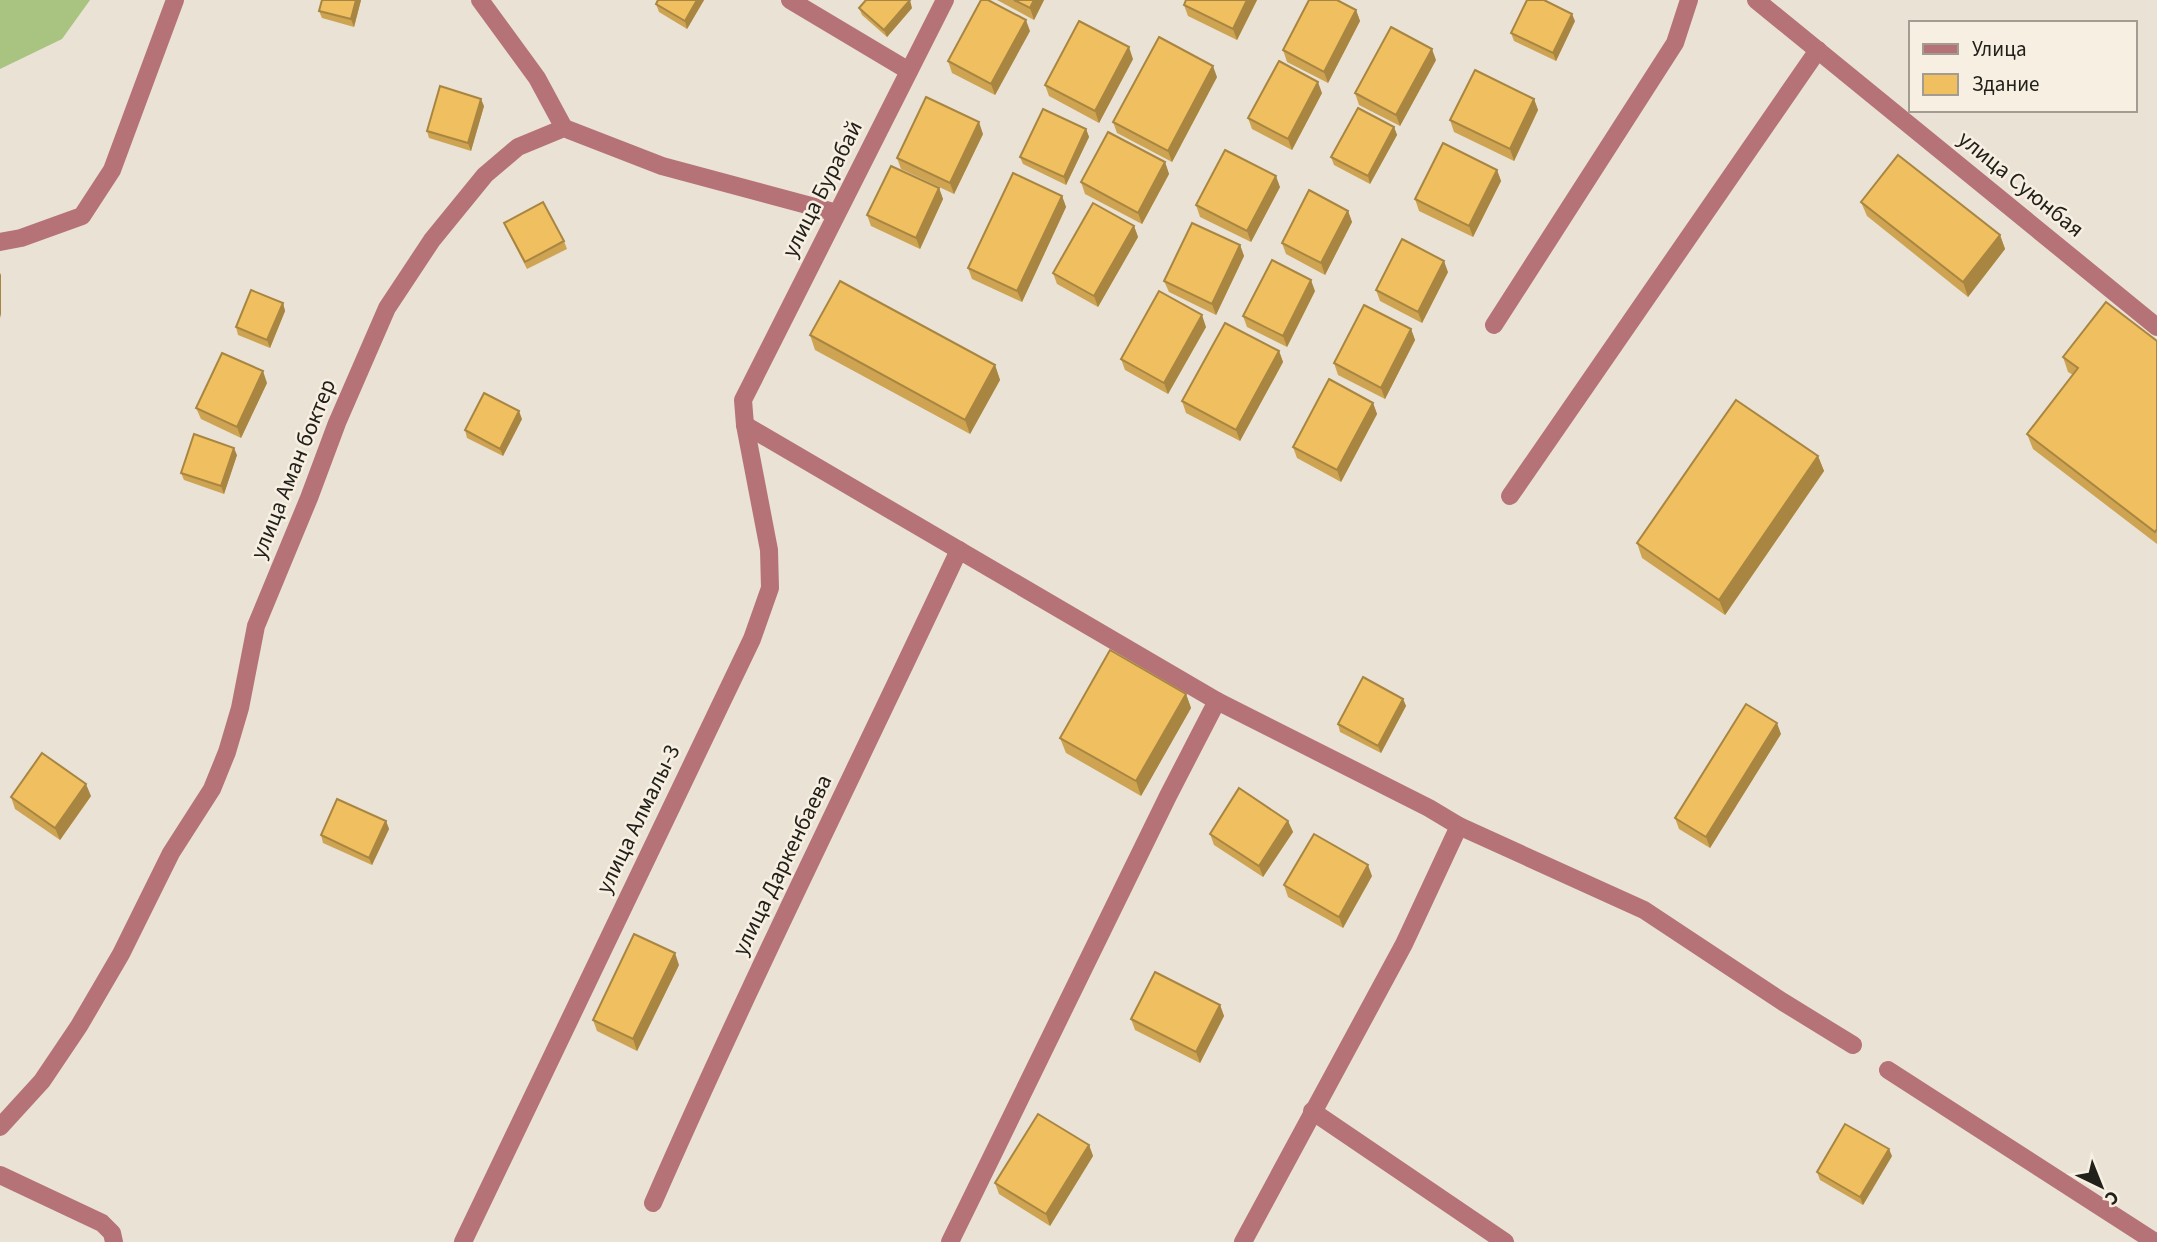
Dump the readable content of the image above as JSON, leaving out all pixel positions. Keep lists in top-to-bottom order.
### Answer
{
  "streets": {
    "street": [
      "улица Суюнбая",
      "улица Бурабай",
      "улица Аман боктер",
      "улица Алмалы-3",
      "улица Даркенбаева"
    ]
  },
  "crossings": [
    ["улица Бурабай", "улица Алмалы-3"]
  ],
  "legend": ["Улица", "Здание"],
  "north": "bottom right"
}
